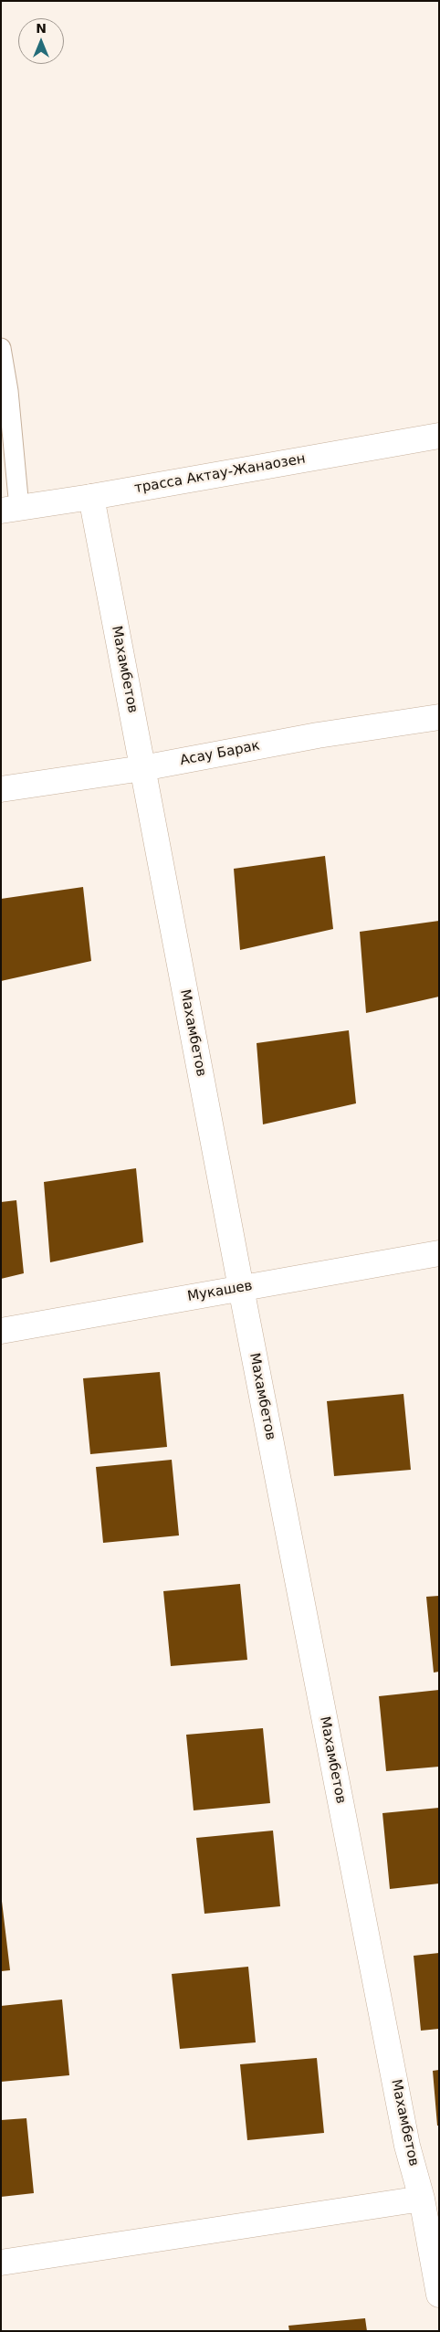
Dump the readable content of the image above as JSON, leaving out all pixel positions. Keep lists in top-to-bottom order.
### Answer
{
  "streets": {
    "street": [
      "трасса Актау-Жанаозен",
      "Махамбетов",
      "Асау Барак",
      "Мукашев"
    ]
  },
  "crossings": [
    ["трасса Актау-Жанаозен", "Махамбетов"],
    ["Махамбетов", "Асау Барак"],
    ["Махамбетов", "Мукашев"]
  ],
  "north": "top"
}
